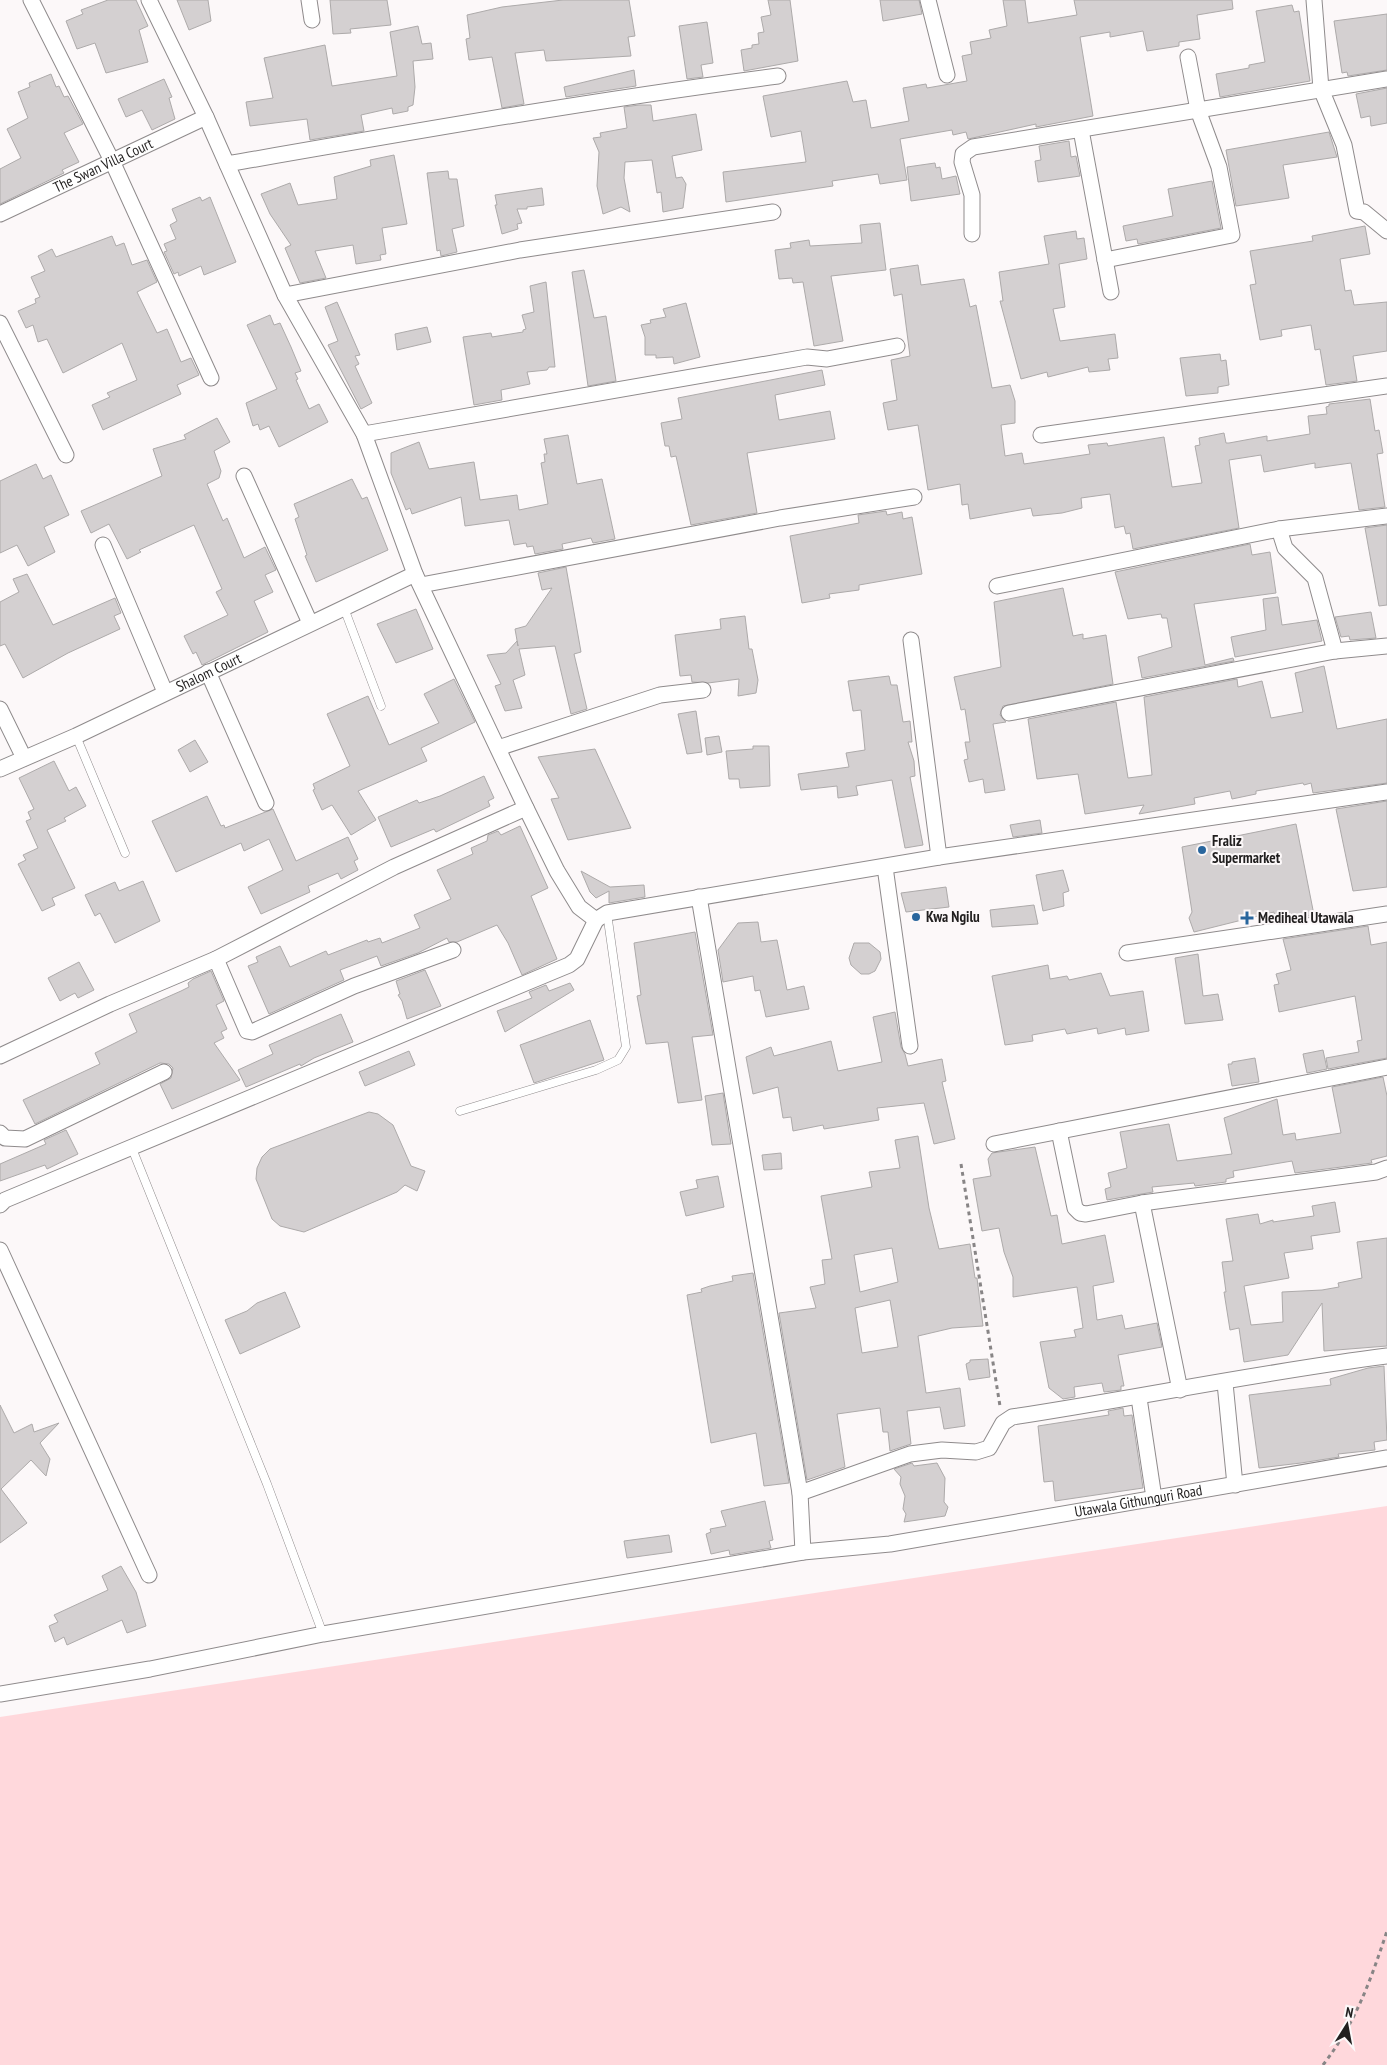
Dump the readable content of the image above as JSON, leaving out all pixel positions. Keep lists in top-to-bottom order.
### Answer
{
  "streets": {
    "street": ["The Swan Villa Court", "Shalom Court", "Utawala Githunguri Road"]
  },
  "places": {
    "other": ["Fraliz Supermarket", "Kwa Ngilu"],
    "health": ["Mediheal Utawala"]
  },
  "north": "top"
}
